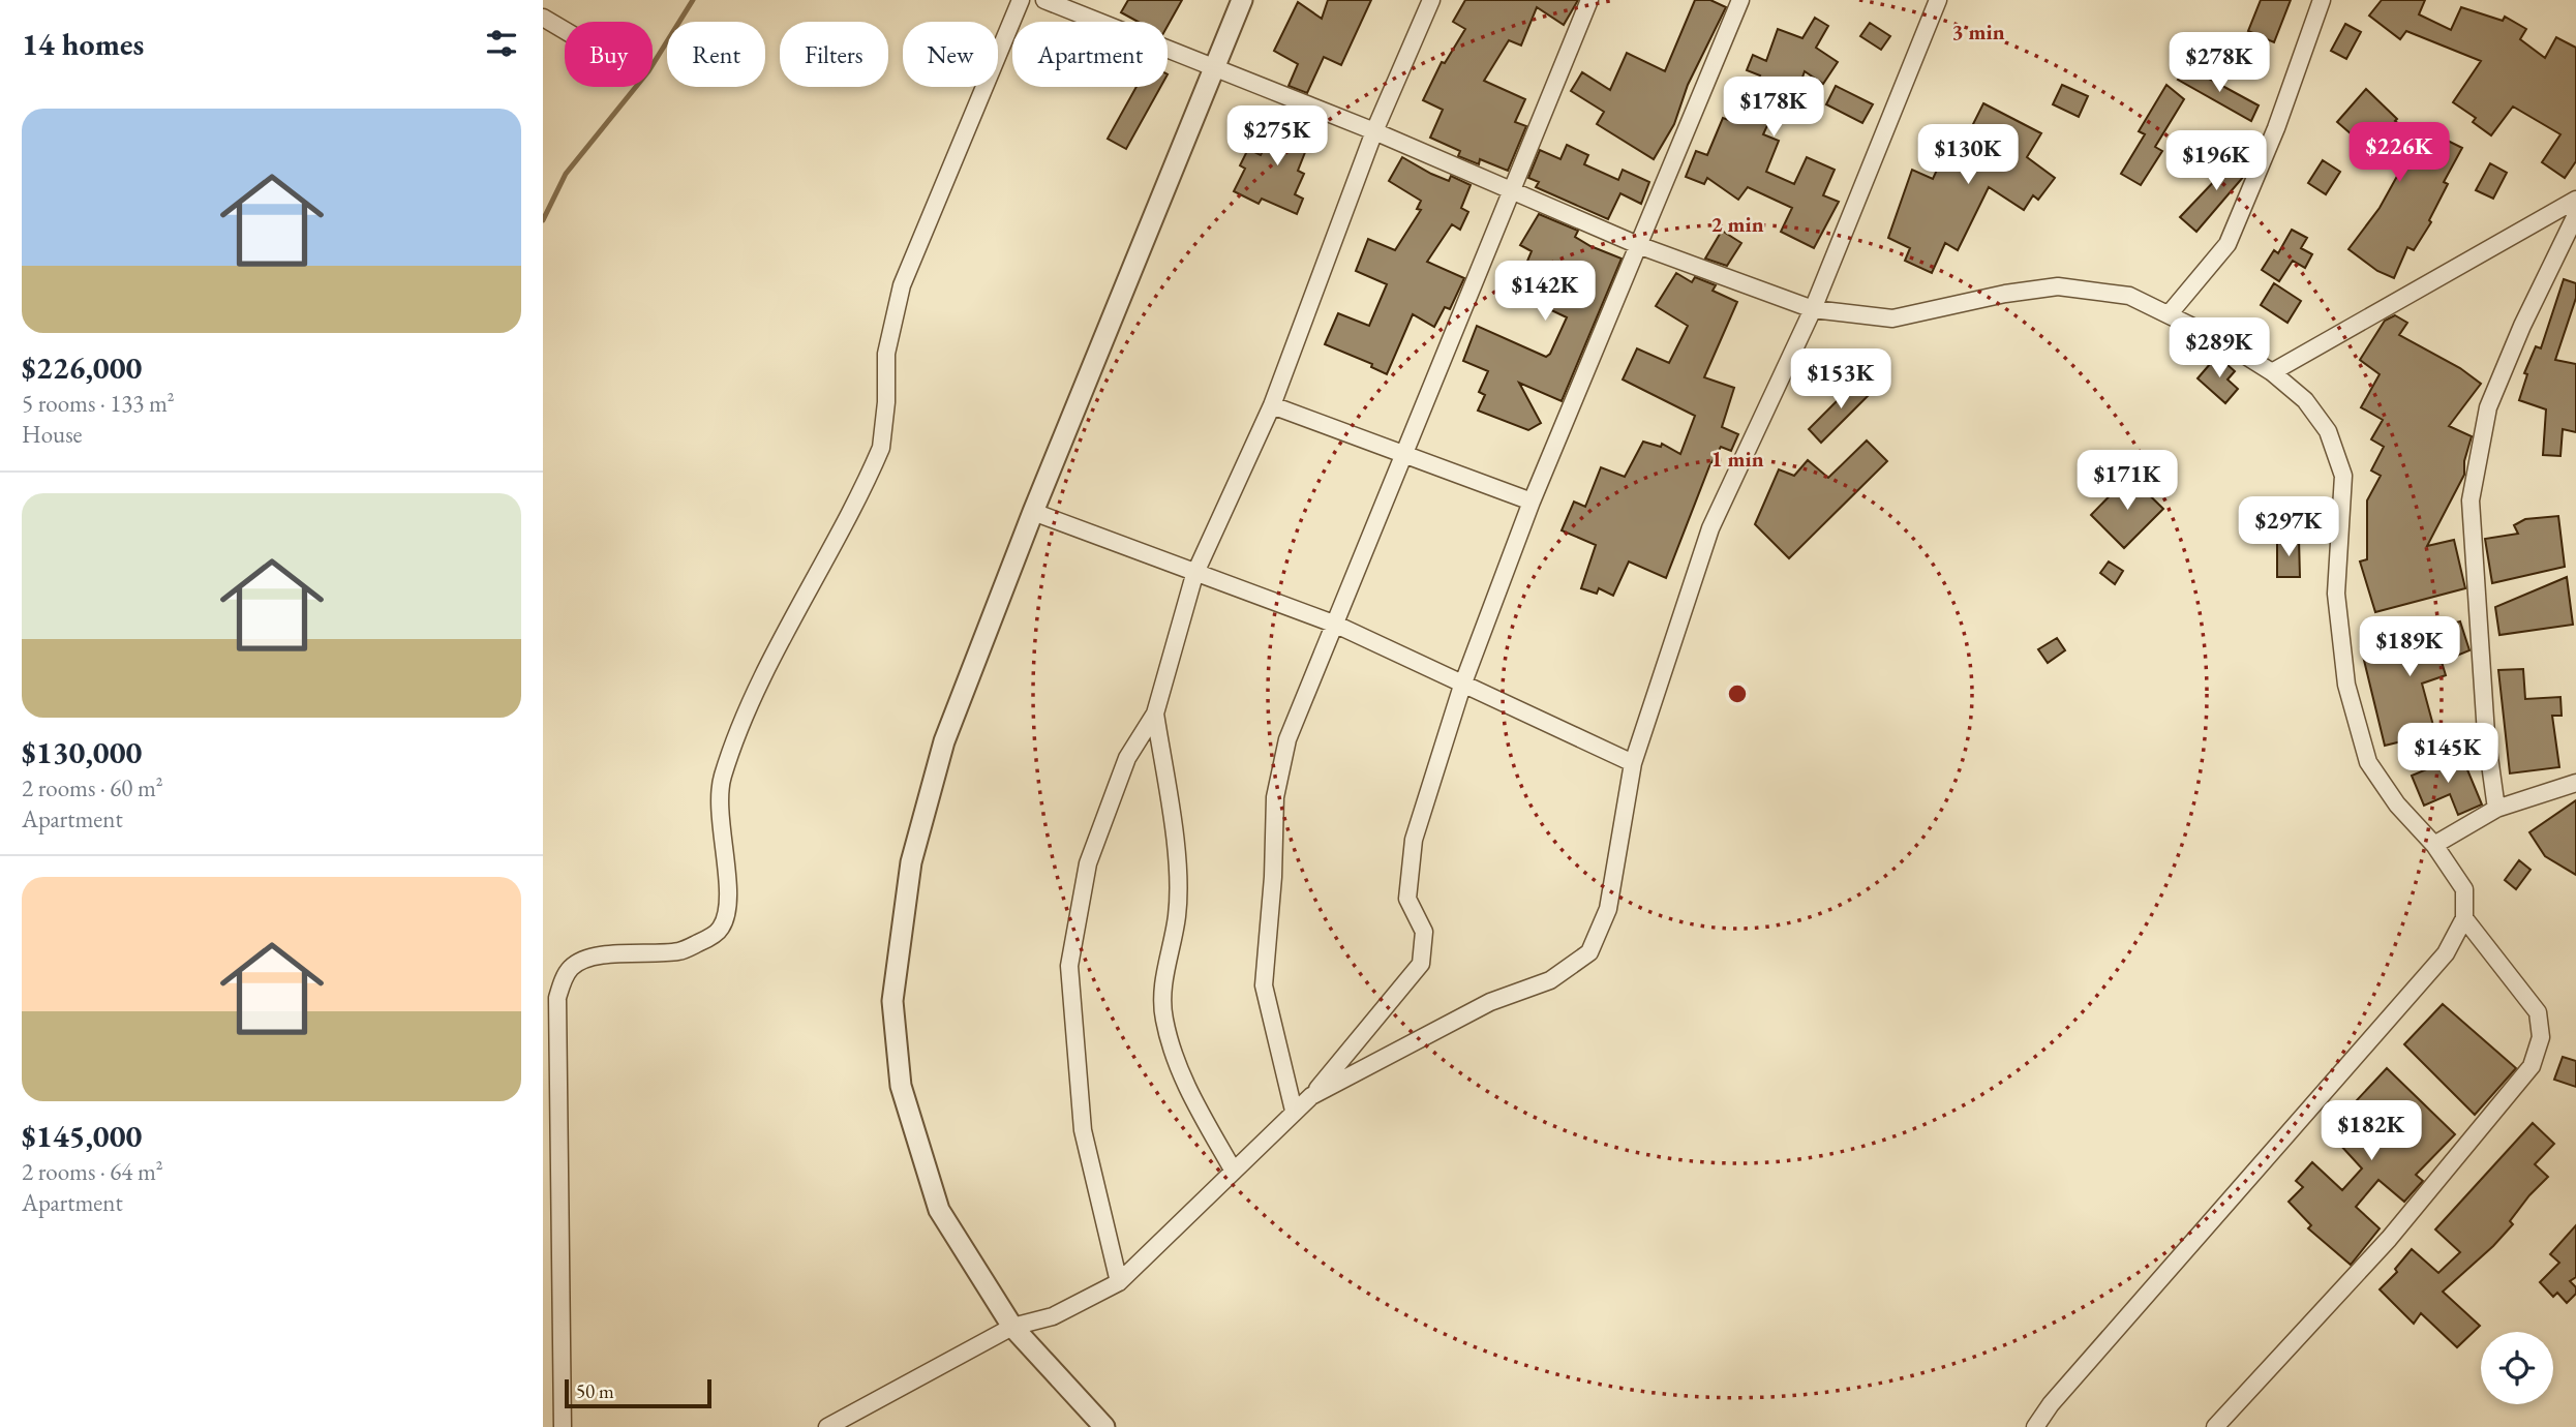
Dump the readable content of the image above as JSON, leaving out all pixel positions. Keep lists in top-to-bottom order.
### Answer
{
  "scale_bar": "50 m",
  "page": {
    "heading": "14 homes",
    "chip": [
      "Buy",
      "Rent",
      "Filters",
      "New",
      "Apartment"
    ],
    "price": [
      "$278K",
      "$178K",
      "$275K",
      "$226K",
      "$130K",
      "$196K",
      "$142K",
      "$289K",
      "$153K",
      "$171K",
      "$297K",
      "$189K",
      "$145K",
      "$182K"
    ],
    "list": [
      {
        "name": "$226,000",
        "note": "5 rooms · 133 m² · House"
      },
      {
        "name": "$130,000",
        "note": "2 rooms · 60 m² · Apartment"
      },
      {
        "name": "$145,000",
        "note": "2 rooms · 64 m² · Apartment"
      }
    ],
    "scale": "50 m"
  },
  "rings": ["3 min", "2 min", "1 min"]
}
